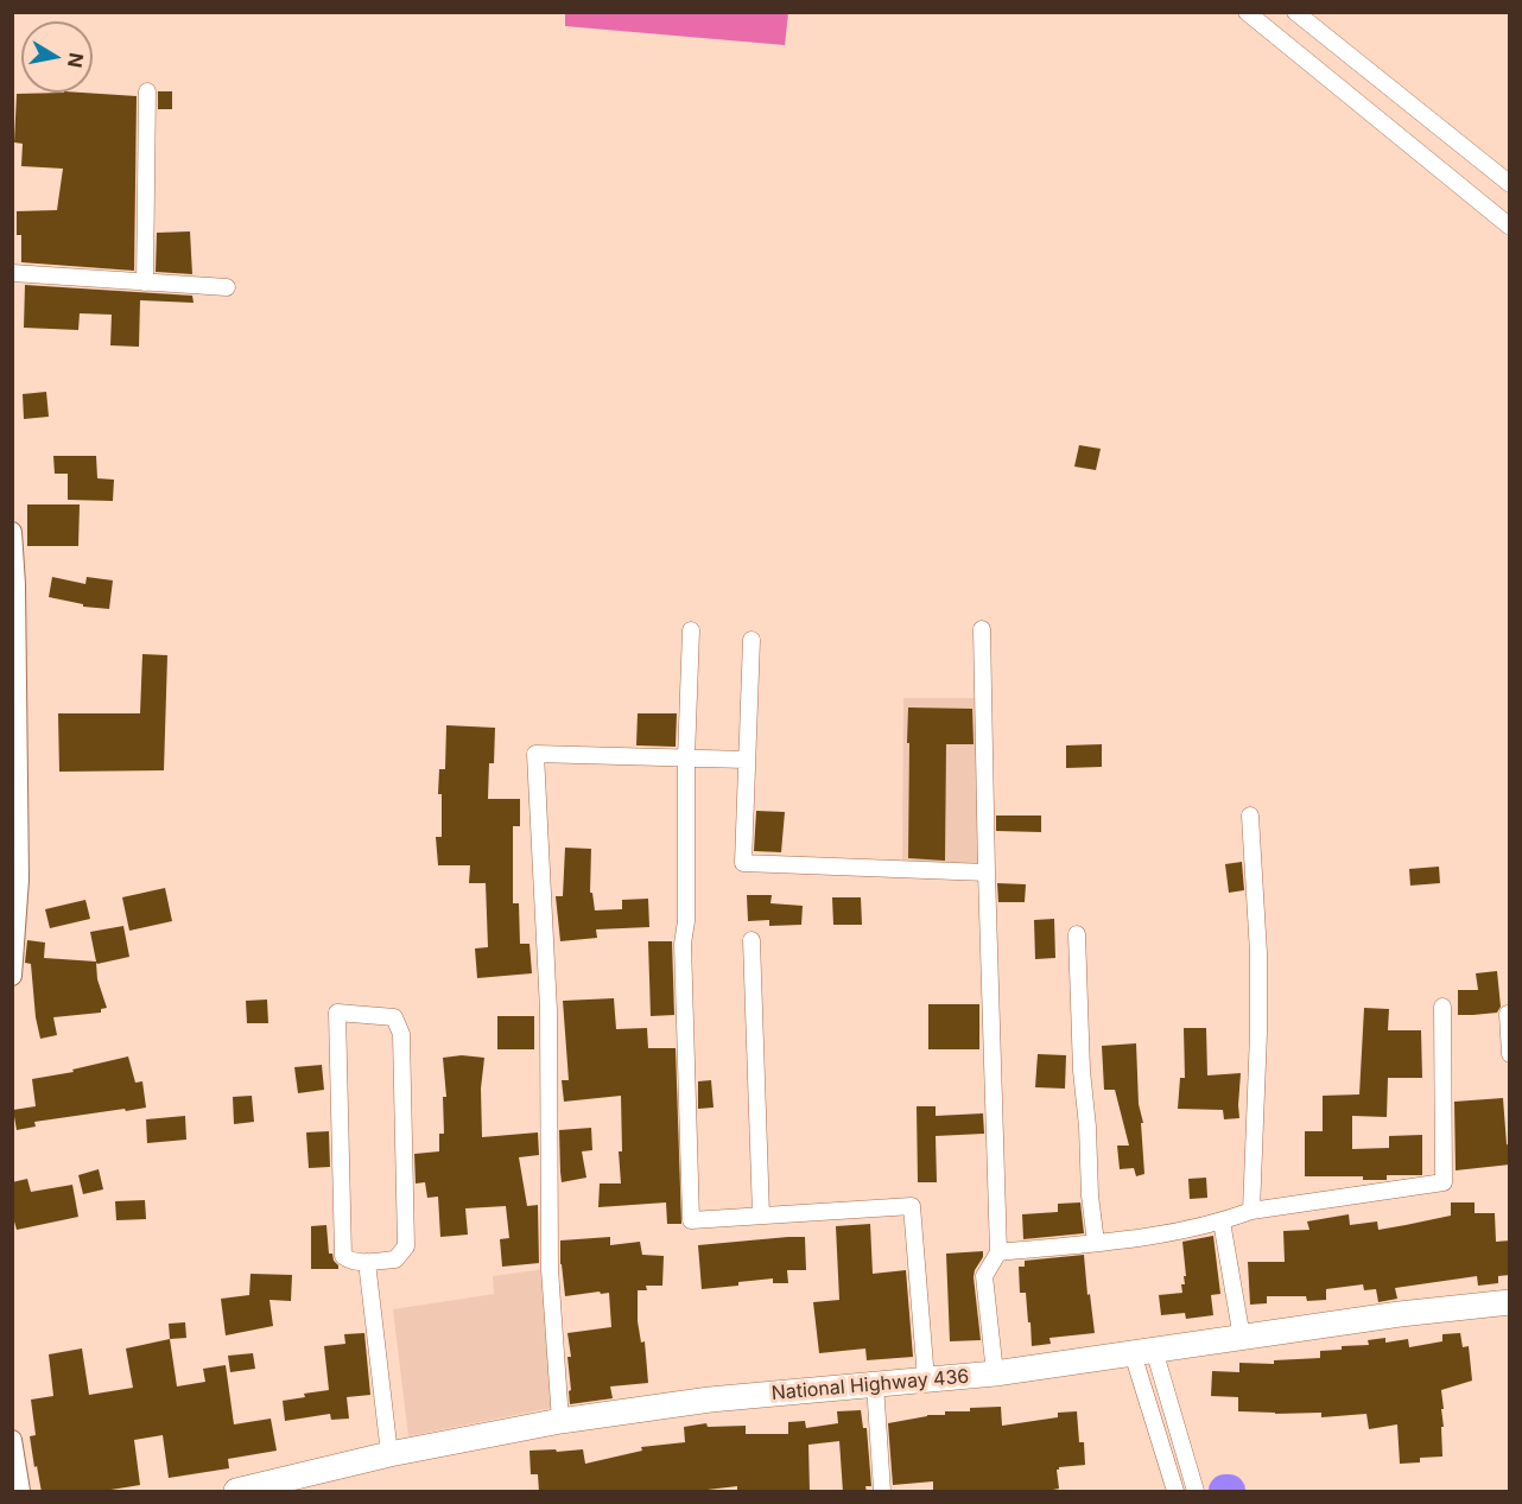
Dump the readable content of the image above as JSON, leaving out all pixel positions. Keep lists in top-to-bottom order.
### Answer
{
  "streets": {
    "main road": ["National Highway 436"]
  },
  "north": "right"
}
